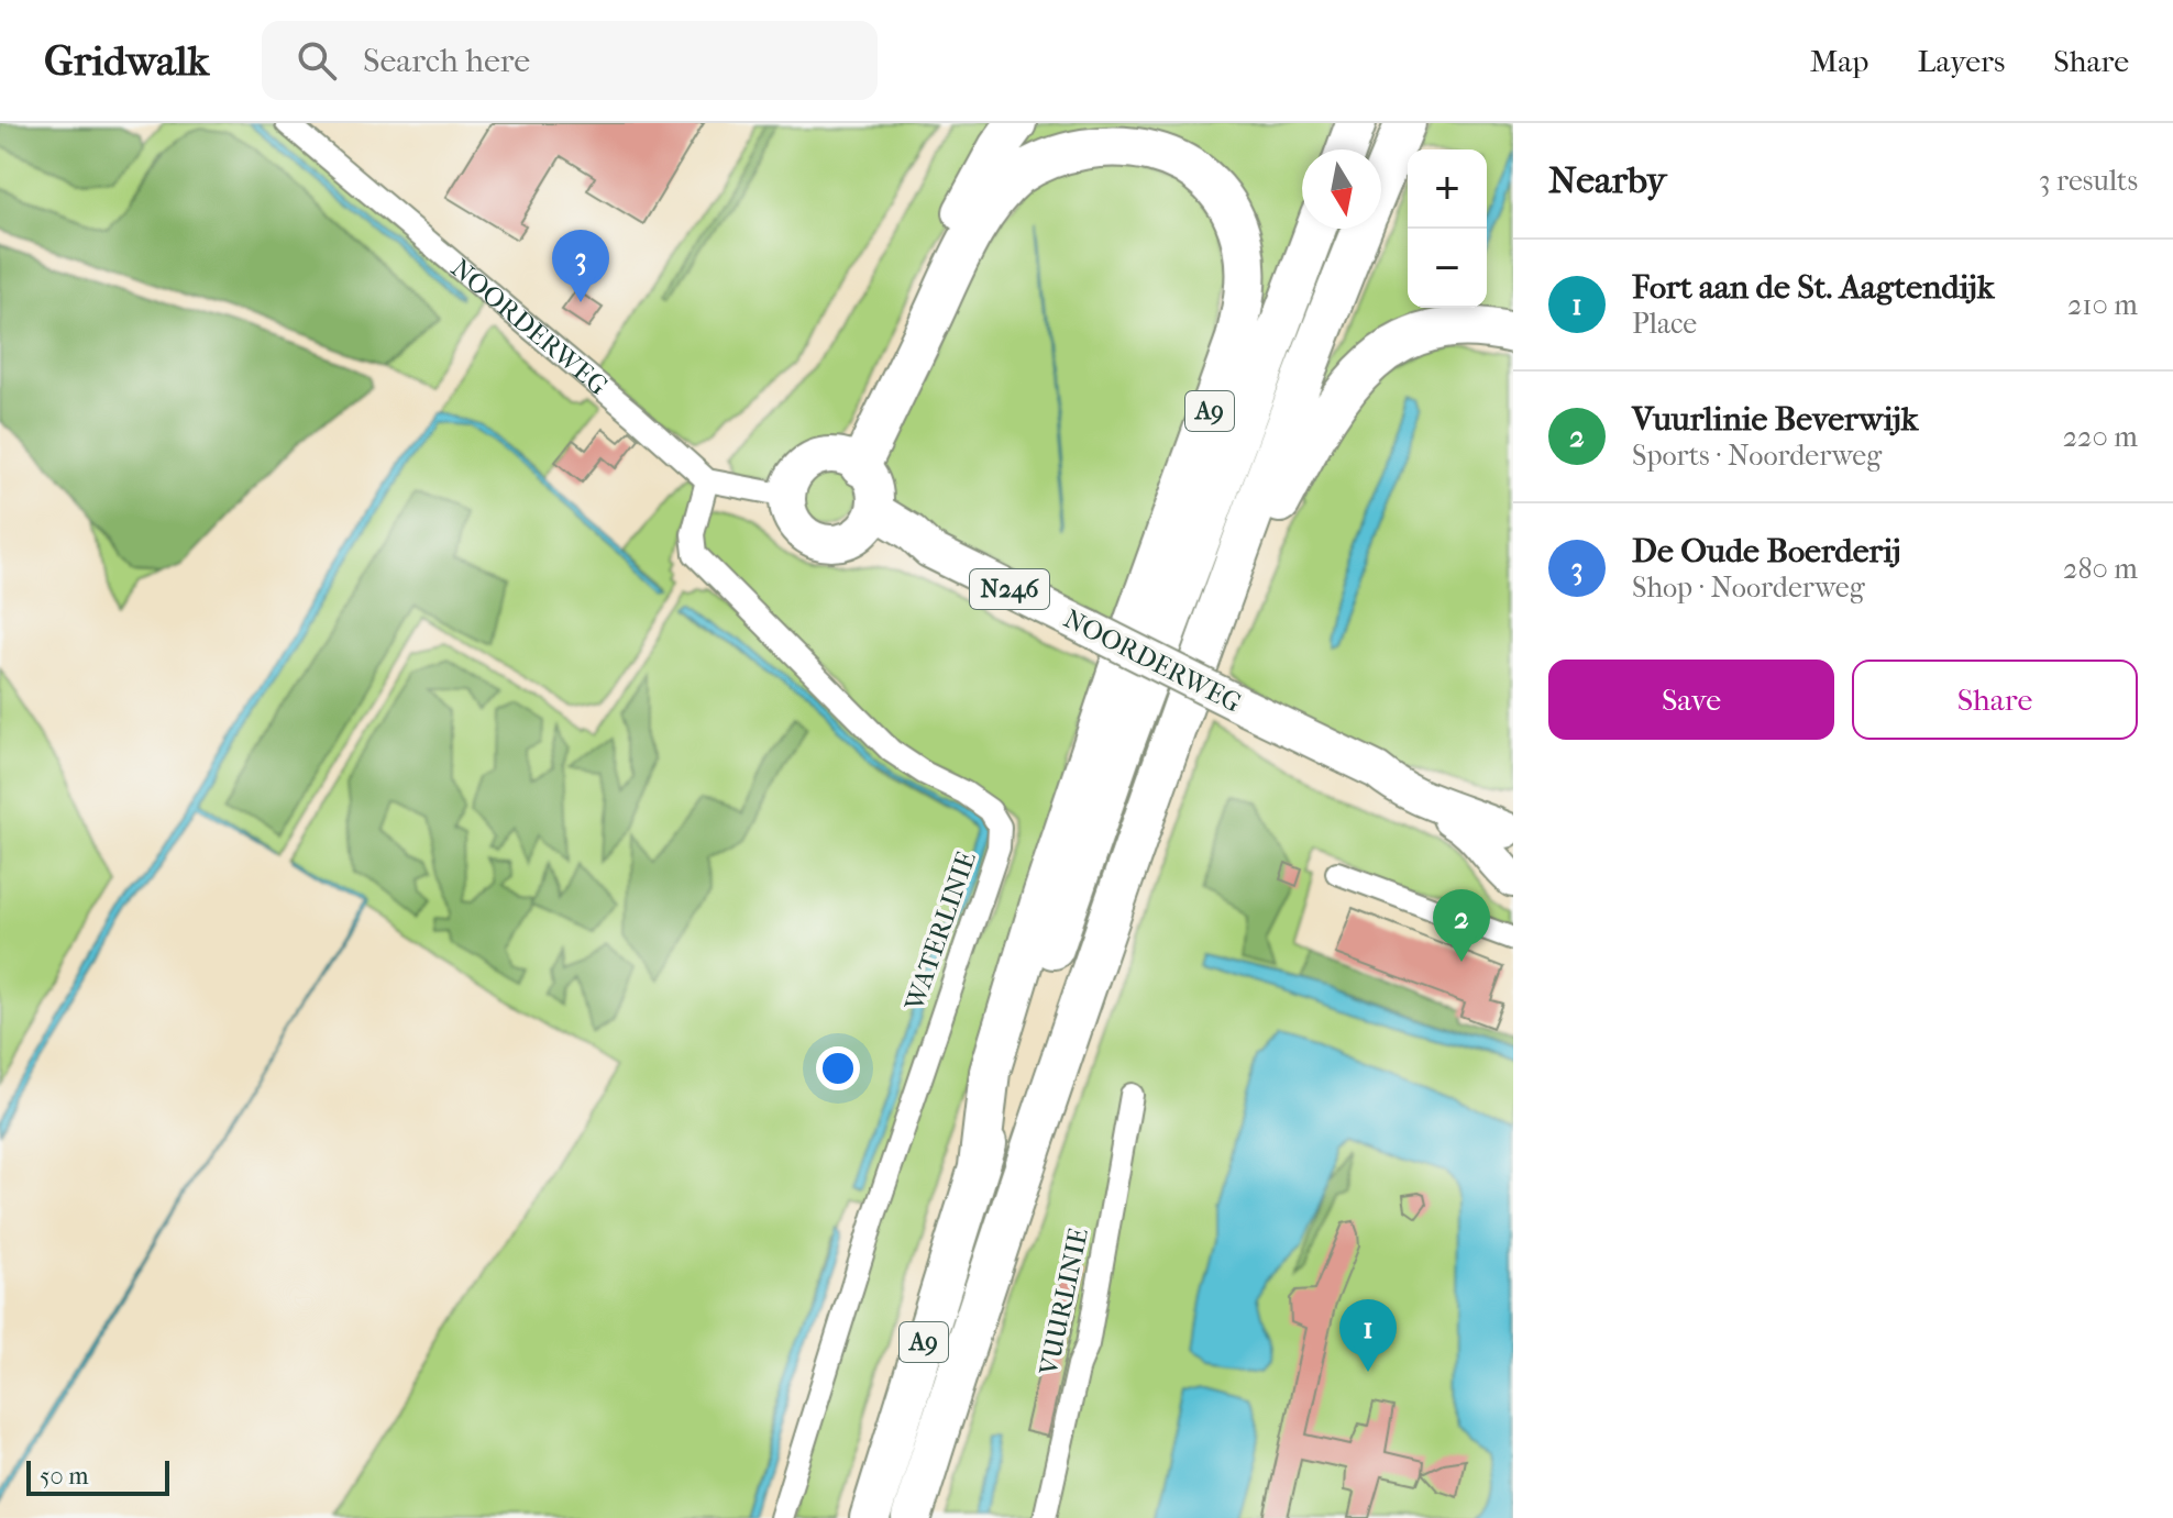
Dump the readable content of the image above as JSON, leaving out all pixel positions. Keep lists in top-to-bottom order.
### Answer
{
  "streets": {
    "highway": ["A9"],
    "main road": ["NOORDERWEG", "N246"],
    "street": ["WATERLINIE", "VUURLINIE"]
  },
  "crossings": [
    ["NOORDERWEG", "A9"],
    ["NOORDERWEG", "WATERLINIE"]
  ],
  "scale_bar": "50 m",
  "north": "bottom",
  "page": {
    "header": "Gridwalk",
    "search": "Search here",
    "nav": ["Map", "Layers", "Share"],
    "heading": ["Nearby", "3 results"],
    "map_buttons": ["+", "−"],
    "pins": ["3", "2", "1"],
    "list": [
      {
        "mark": "1",
        "name": "Fort aan de St. Aagtendijk",
        "note": "Place",
        "value": "210 m"
      },
      {
        "mark": "2",
        "name": "Vuurlinie Beverwijk",
        "note": "Sports · Noorderweg",
        "value": "220 m"
      },
      {
        "mark": "3",
        "name": "De Oude Boerderij",
        "note": "Shop · Noorderweg",
        "value": "280 m"
      }
    ],
    "buttons": ["Save", "Share"],
    "scale": "50 m"
  }
}
